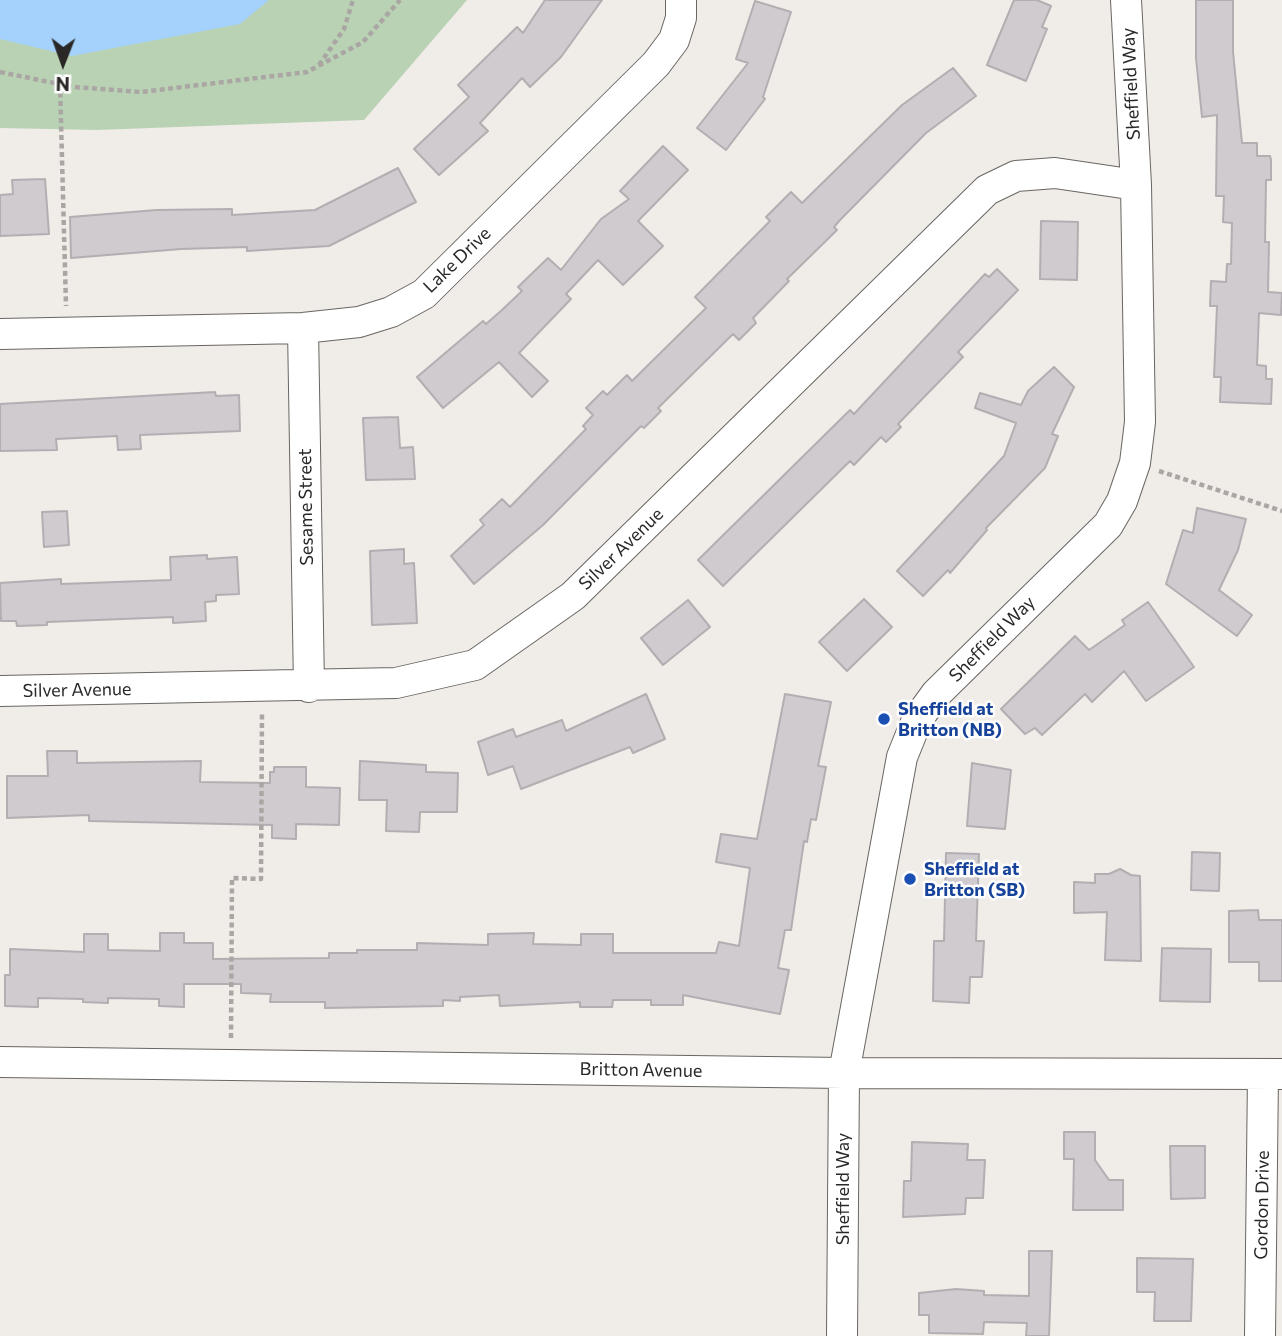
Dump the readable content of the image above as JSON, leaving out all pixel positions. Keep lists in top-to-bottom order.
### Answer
{
  "streets": {
    "street": [
      "Sheffield Way",
      "Lake Drive",
      "Sesame Street",
      "Silver Avenue",
      "Britton Avenue",
      "Gordon Drive"
    ]
  },
  "crossings": [
    ["Sheffield Way", "Silver Avenue"],
    ["Sheffield Way", "Britton Avenue"],
    ["Lake Drive", "Sesame Street"],
    ["Sesame Street", "Silver Avenue"],
    ["Britton Avenue", "Gordon Drive"]
  ],
  "places": ["Sheffield at Britton (NB)", "Sheffield at Britton (SB)"],
  "north": "bottom"
}
